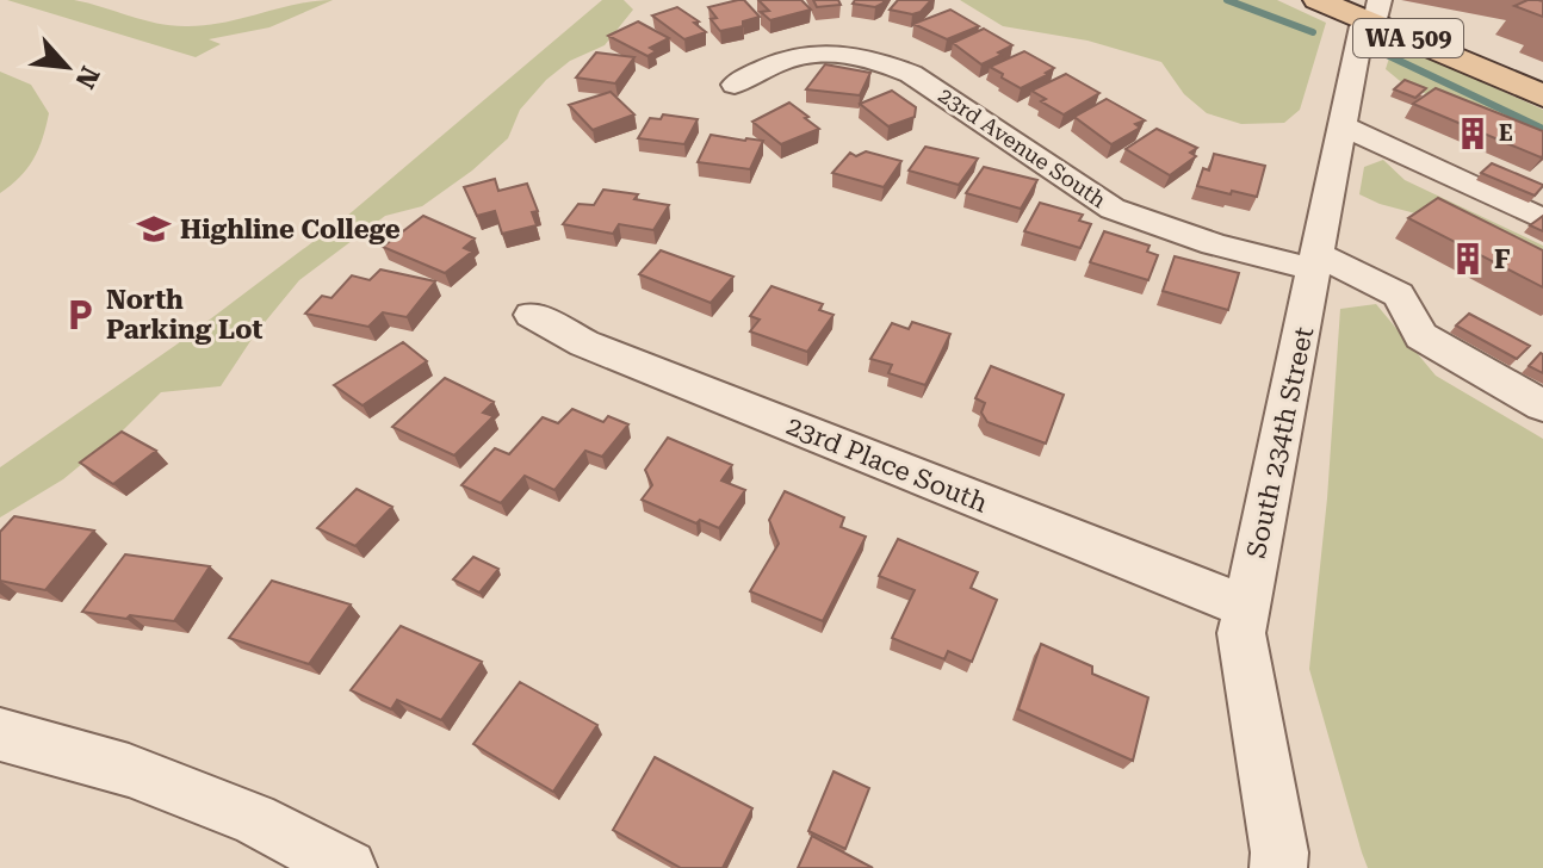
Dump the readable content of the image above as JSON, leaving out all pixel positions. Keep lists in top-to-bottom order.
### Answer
{
  "streets": {
    "main road": ["WA 509"],
    "street": ["23rd Avenue South", "South 234th Street", "23rd Place South"]
  },
  "crossings": [
    ["WA 509", "South 234th Street"],
    ["23rd Avenue South", "South 234th Street"],
    ["South 234th Street", "23rd Place South"]
  ],
  "places": {
    "building": ["E", "F"],
    "school or university": ["Highline College"],
    "parking": ["North Parking Lot"]
  },
  "north": "bottom right"
}
